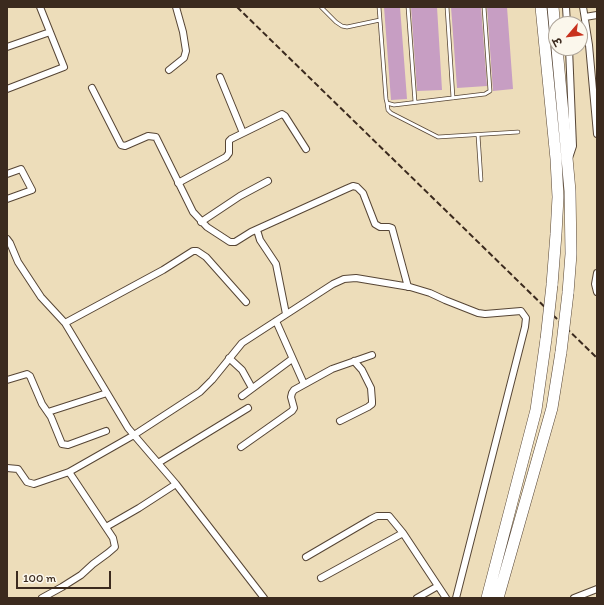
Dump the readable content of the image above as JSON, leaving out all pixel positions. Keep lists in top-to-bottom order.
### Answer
{
  "scale_bar": "100 m",
  "north": "bottom left"
}
